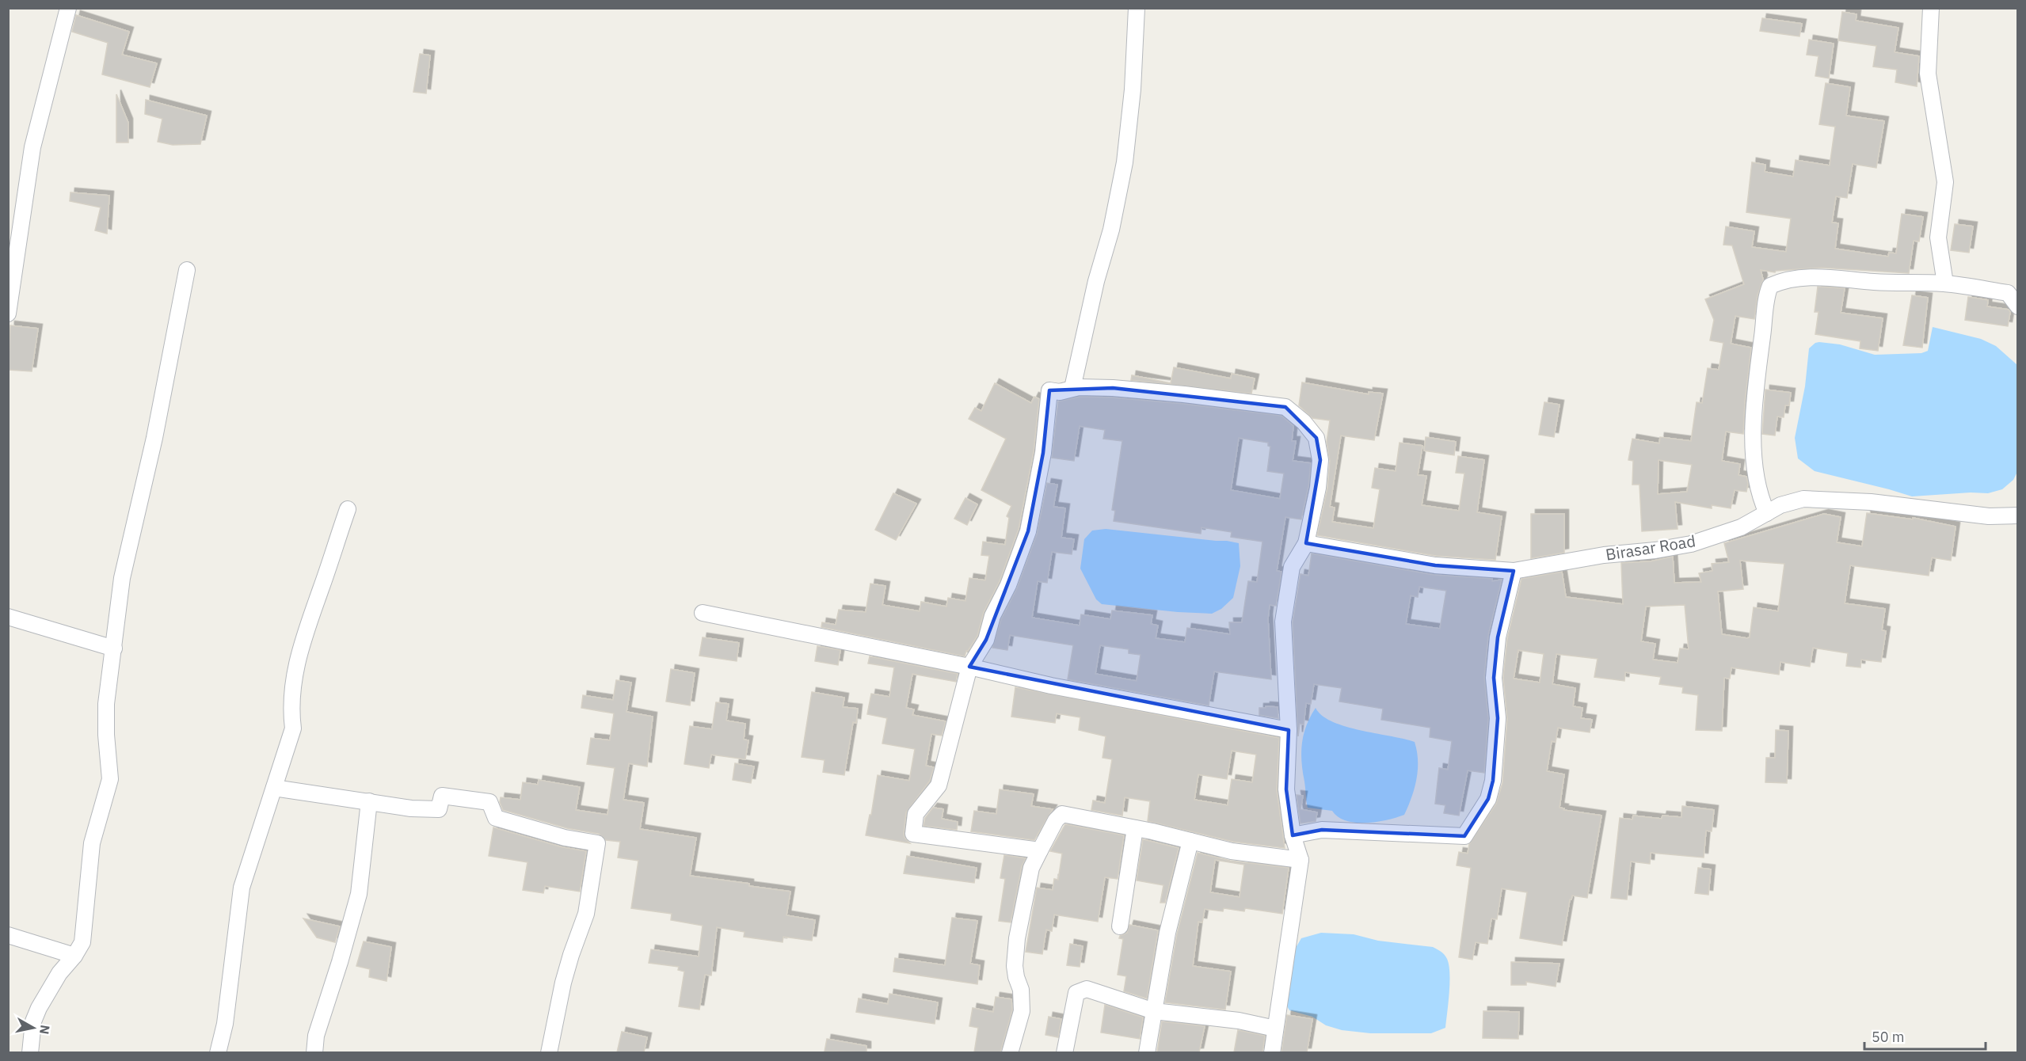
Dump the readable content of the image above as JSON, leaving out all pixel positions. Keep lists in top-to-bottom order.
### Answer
{
  "streets": {
    "street": ["Birasar Road"]
  },
  "scale_bar": "50 m",
  "north": "right"
}
